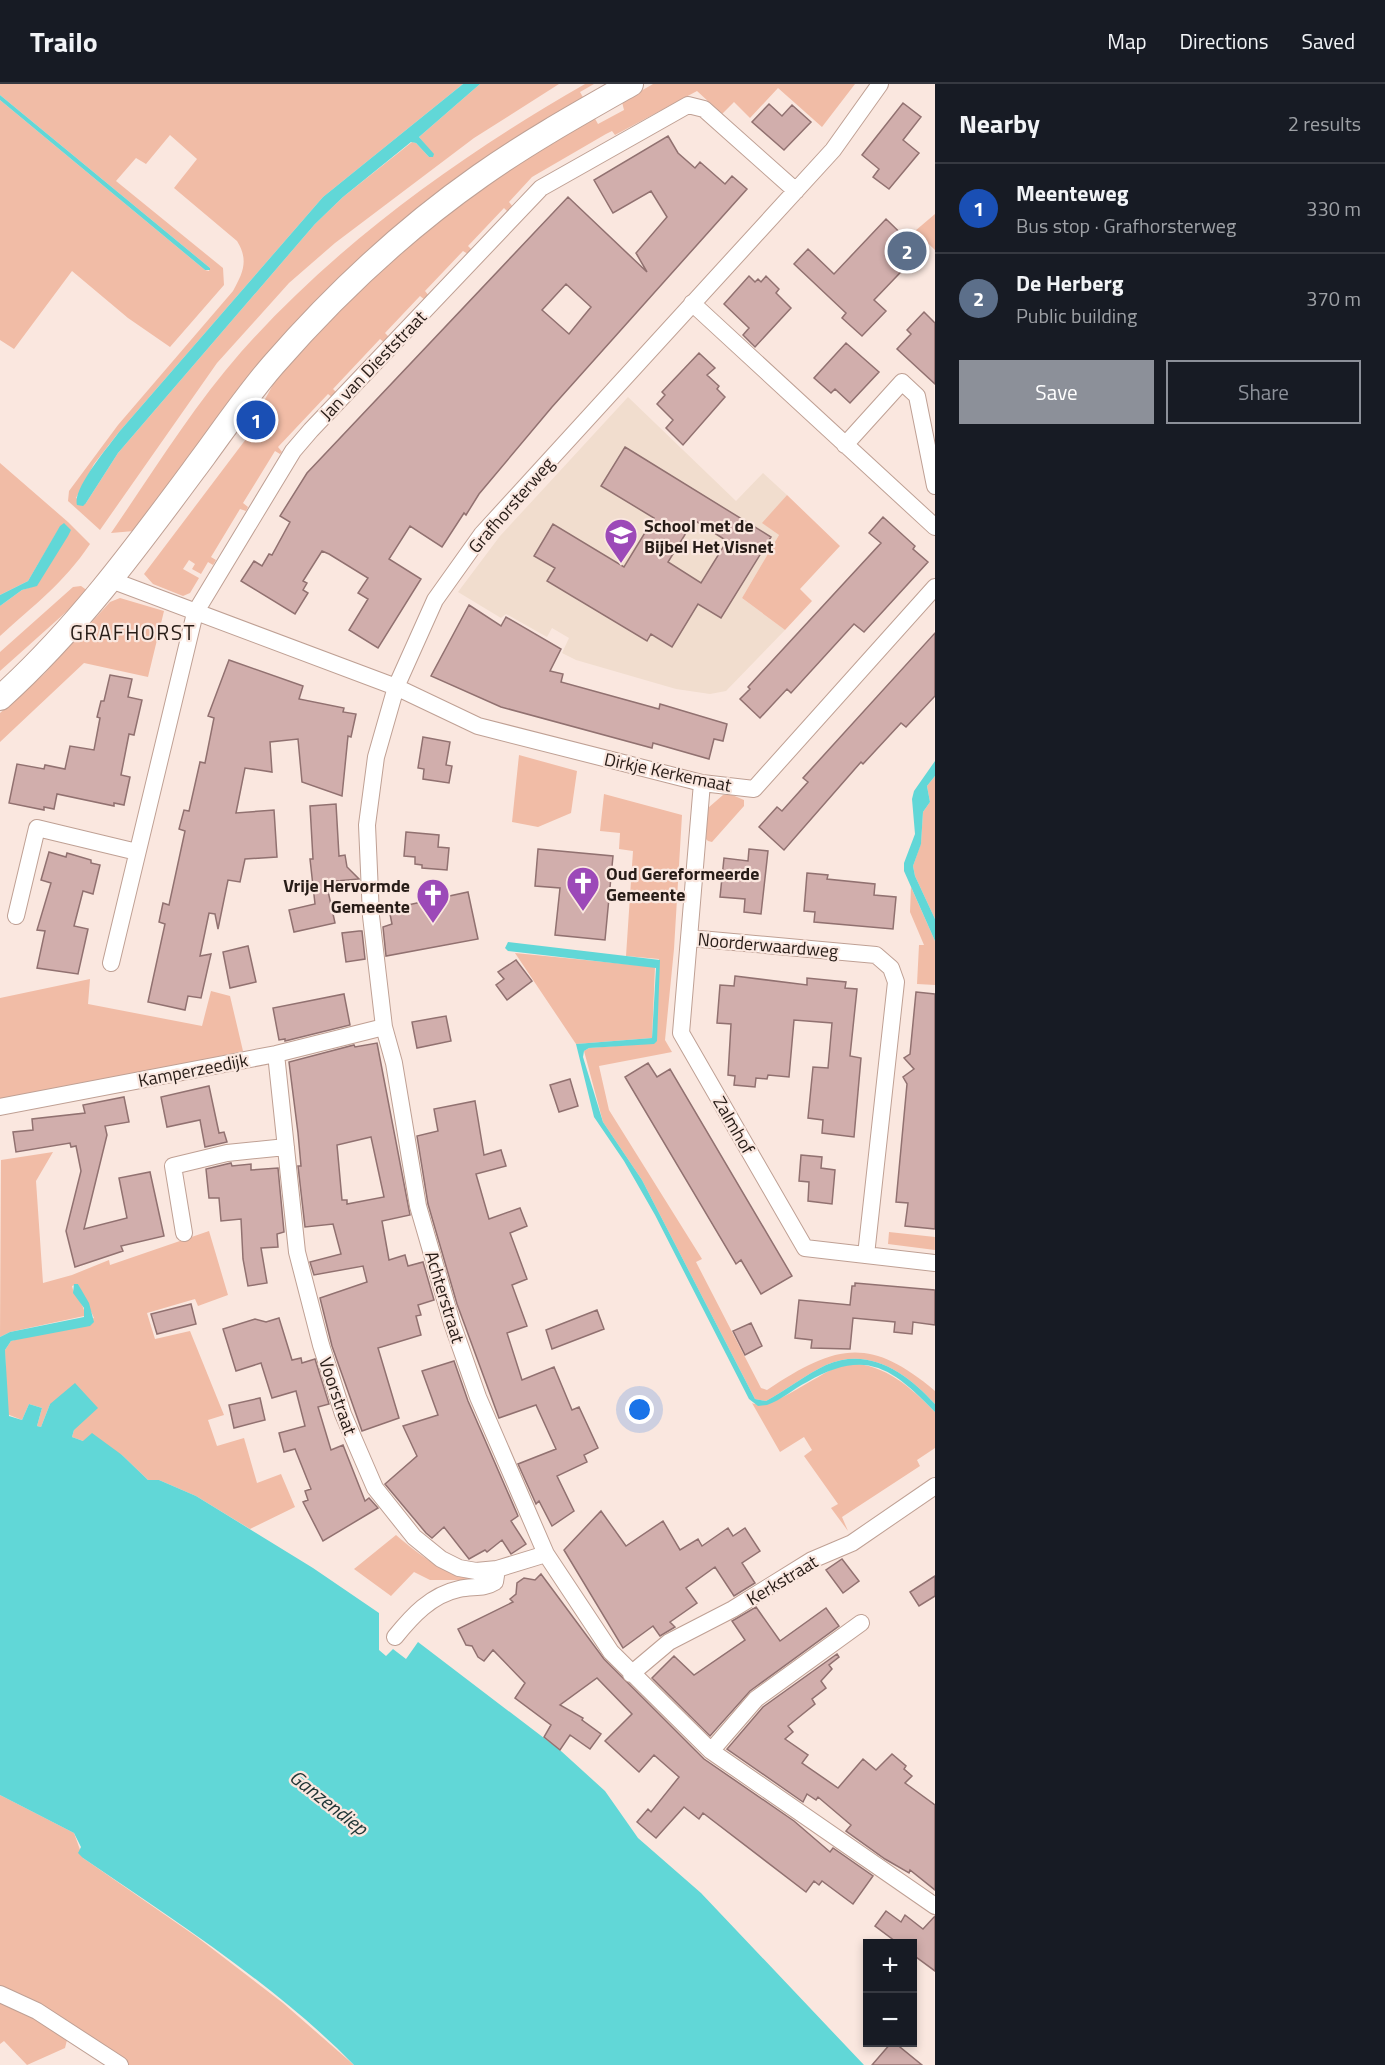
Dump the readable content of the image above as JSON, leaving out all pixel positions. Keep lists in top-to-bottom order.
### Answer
{
  "streets": {
    "street": [
      "Jan van Dieststraat",
      "Grafhorsterweg",
      "Dirkje Kerkemaat",
      "Noorderwaardweg",
      "Kamperzeedijk",
      "Zalmhof",
      "Achterstraat",
      "Voorstraat",
      "Kerkstraat"
    ]
  },
  "crossings": [
    ["Jan van Dieststraat", "Grafhorsterweg"],
    ["Jan van Dieststraat", "Dirkje Kerkemaat"],
    ["Grafhorsterweg", "Dirkje Kerkemaat"],
    ["Grafhorsterweg", "Kamperzeedijk"],
    ["Grafhorsterweg", "Achterstraat"],
    ["Dirkje Kerkemaat", "Noorderwaardweg"],
    ["Noorderwaardweg", "Zalmhof"],
    ["Kamperzeedijk", "Achterstraat"],
    ["Kamperzeedijk", "Voorstraat"],
    ["Achterstraat", "Voorstraat"]
  ],
  "districts": ["GRAFHORST"],
  "water": ["Ganzendiep"],
  "places": {
    "school or university": ["School met de Bijbel Het Visnet"],
    "church": ["Oud Gereformeerde Gemeente", "Vrije Hervormde Gemeente"]
  },
  "page": {
    "header": "Trailo",
    "nav": ["Map", "Directions", "Saved"],
    "heading": ["Nearby", "2 results"],
    "list": [
      {
        "mark": "1",
        "name": "Meenteweg",
        "note": "Bus stop · Grafhorsterweg",
        "value": "330 m"
      },
      {
        "mark": "2",
        "name": "De Herberg",
        "note": "Public building",
        "value": "370 m"
      }
    ],
    "pins": ["2", "1"],
    "buttons": ["Save", "Share"],
    "map_buttons": ["+", "−"]
  }
}
